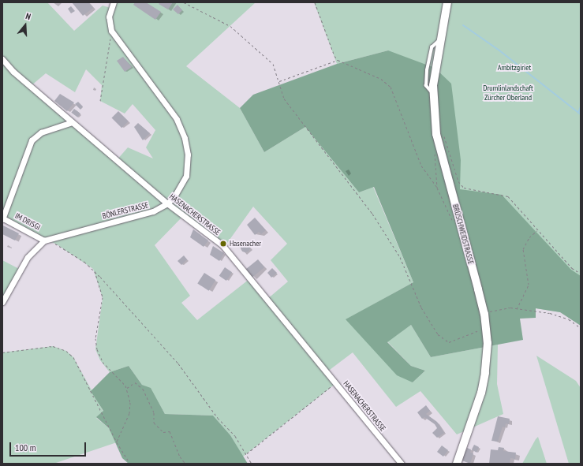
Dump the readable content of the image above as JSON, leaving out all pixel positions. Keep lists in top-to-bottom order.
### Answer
{
  "streets": {
    "street": [
      "BÖNLERSTRASSE",
      "HASENACHERSTRASSE",
      "IM DRISGI",
      "BRÜSCHWEIDSTRASSE"
    ]
  },
  "crossings": [
    ["BÖNLERSTRASSE", "HASENACHERSTRASSE"],
    ["BÖNLERSTRASSE", "IM DRISGI"]
  ],
  "parks": ["Ambitzgiriet", "Drumlinlandschaft Zürcher Oberland"],
  "places": ["Hasenacher"],
  "scale_bar": "100 m",
  "north": "top"
}
